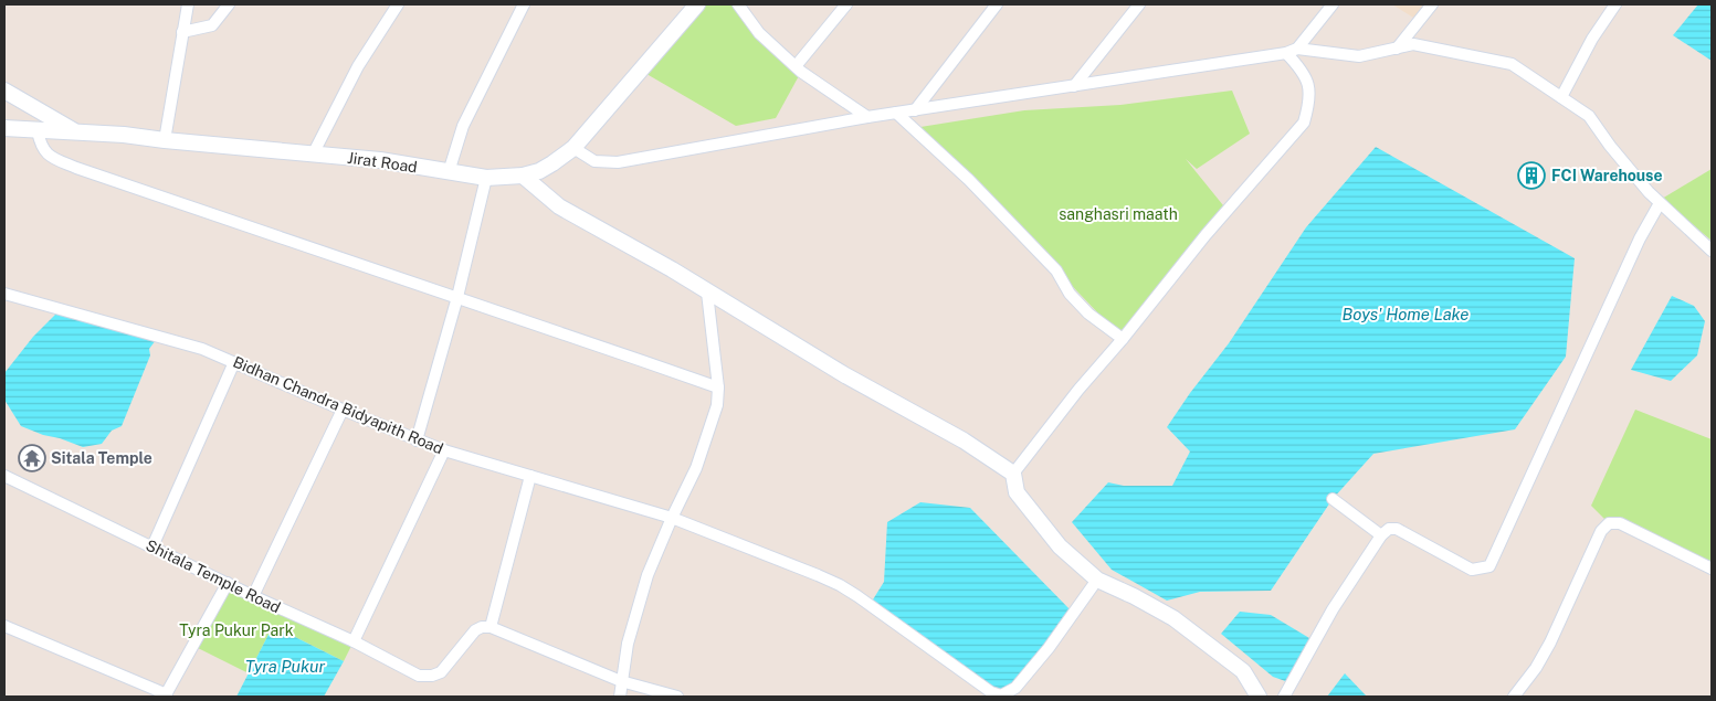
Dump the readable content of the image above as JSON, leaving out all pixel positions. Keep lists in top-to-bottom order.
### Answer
{
  "streets": {
    "street": ["Jirat Road", "Bidhan Chandra Bidyapith Road", "Shitala Temple Road"]
  },
  "water": ["Boys' Home Lake", "Tyra Pukur"],
  "parks": ["sanghasri maath", "Tyra Pukur Park"],
  "places": {
    "building": ["FCI Warehouse"],
    "temple": ["Sitala Temple"]
  }
}
